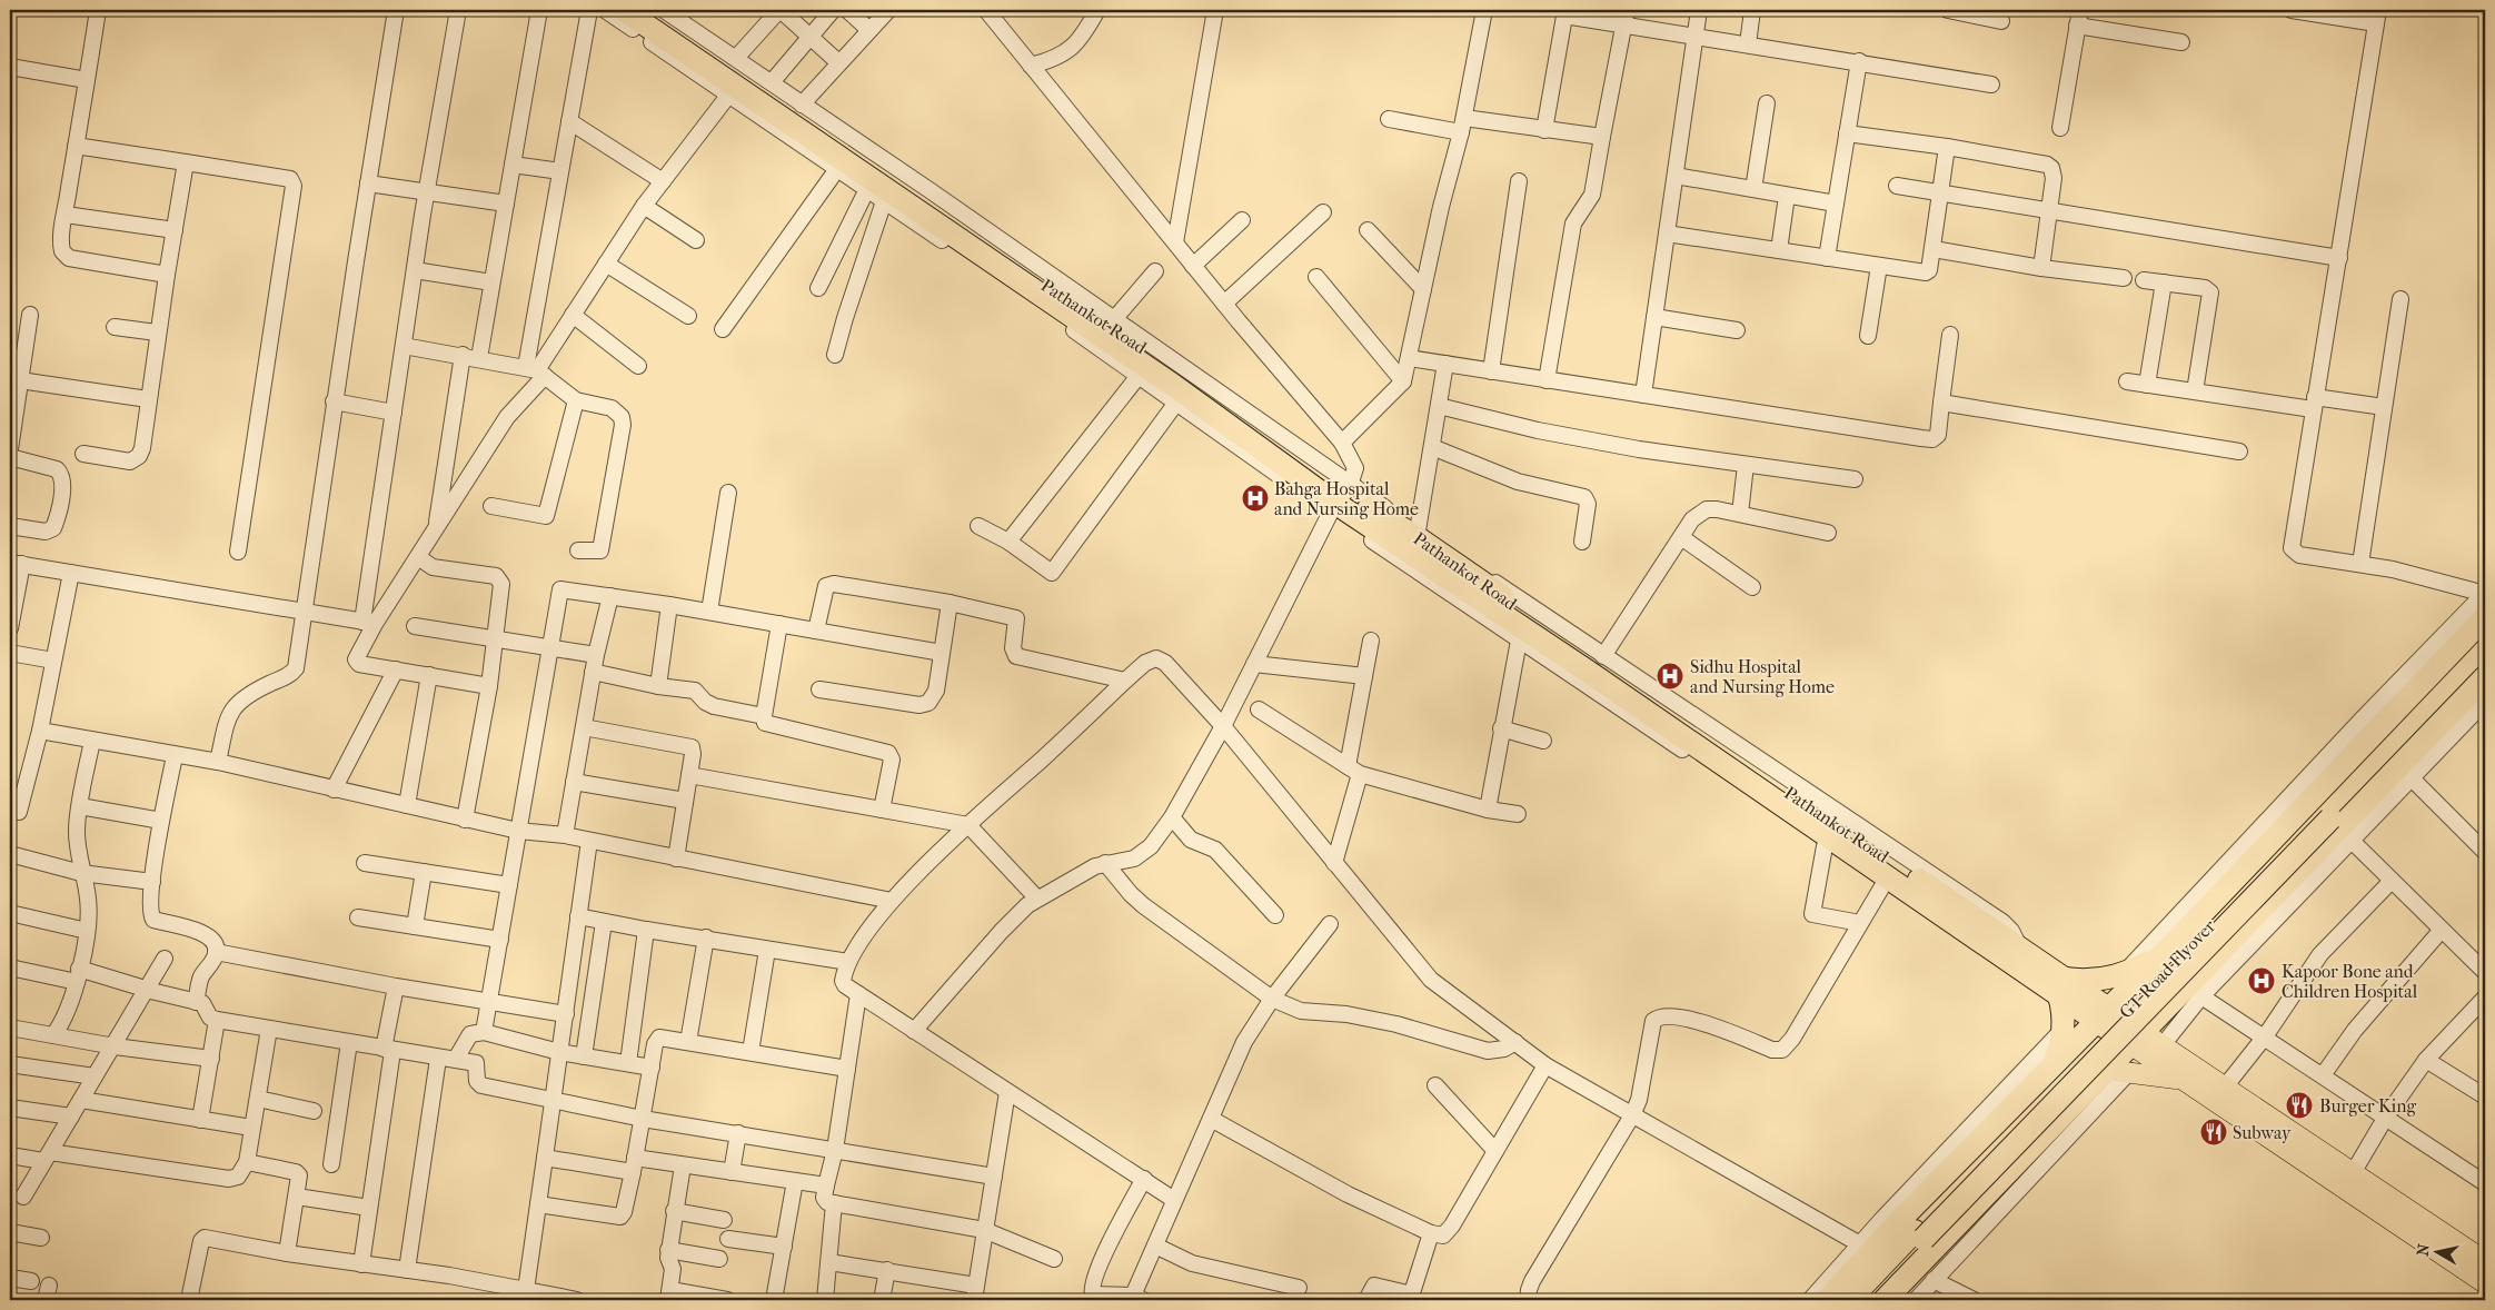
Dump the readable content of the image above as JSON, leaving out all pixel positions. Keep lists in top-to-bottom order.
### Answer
{
  "streets": {
    "highway": ["Pathankot Road", "GT Road Flyover"]
  },
  "places": {
    "hospital": ["Bahga Hospital and Nursing Home", "Sidhu Hospital and Nursing Home", "Kapoor Bone and Children Hospital"],
    "restaurant": ["Burger King", "Subway"]
  },
  "north": "left"
}
